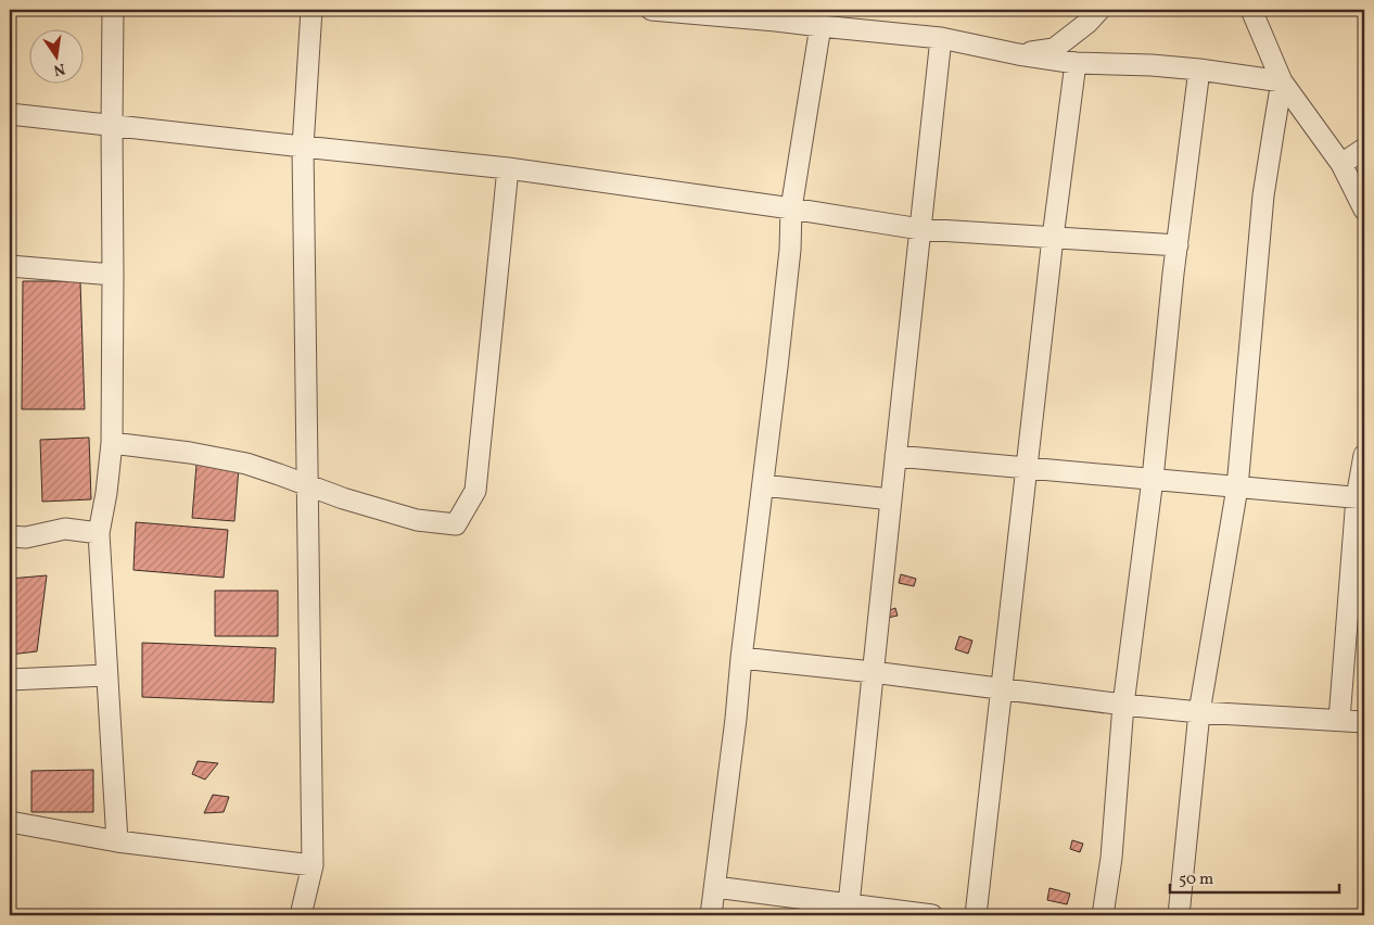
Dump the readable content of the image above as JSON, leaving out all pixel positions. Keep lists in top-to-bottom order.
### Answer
{
  "scale_bar": "50 m",
  "north": "bottom"
}
